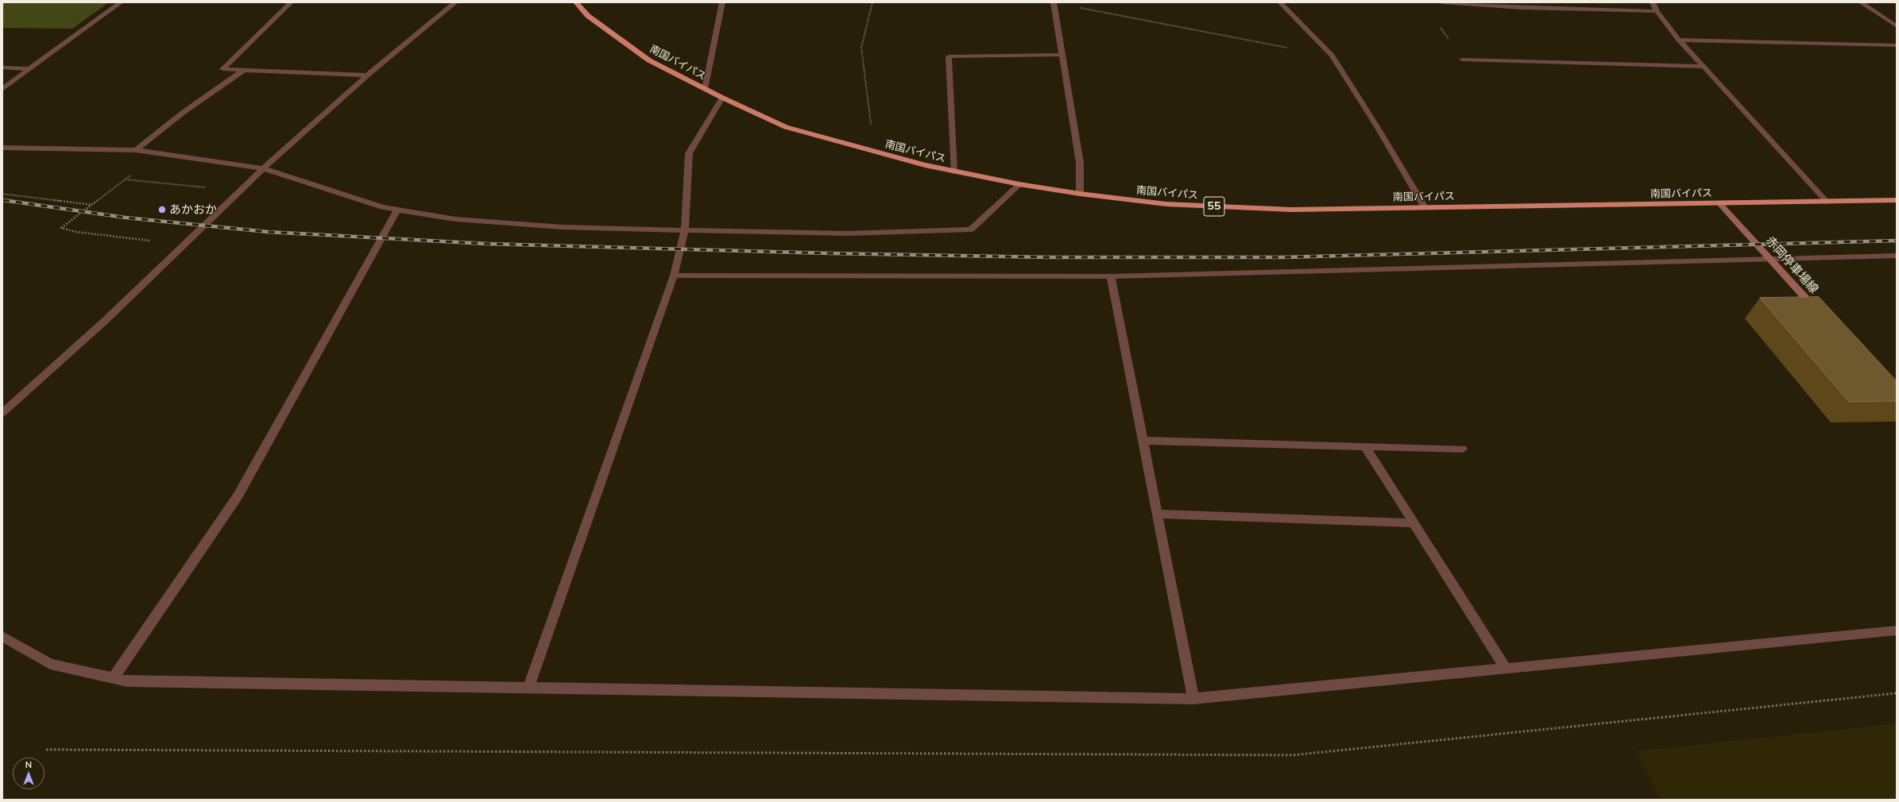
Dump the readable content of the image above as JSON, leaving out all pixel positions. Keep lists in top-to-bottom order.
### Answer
{
  "streets": {
    "highway": ["南国バイパス", "55"],
    "main road": ["赤岡停車場線"]
  },
  "crossings": [
    ["南国バイパス", "赤岡停車場線"]
  ],
  "places": ["あかおか"],
  "north": "top"
}
